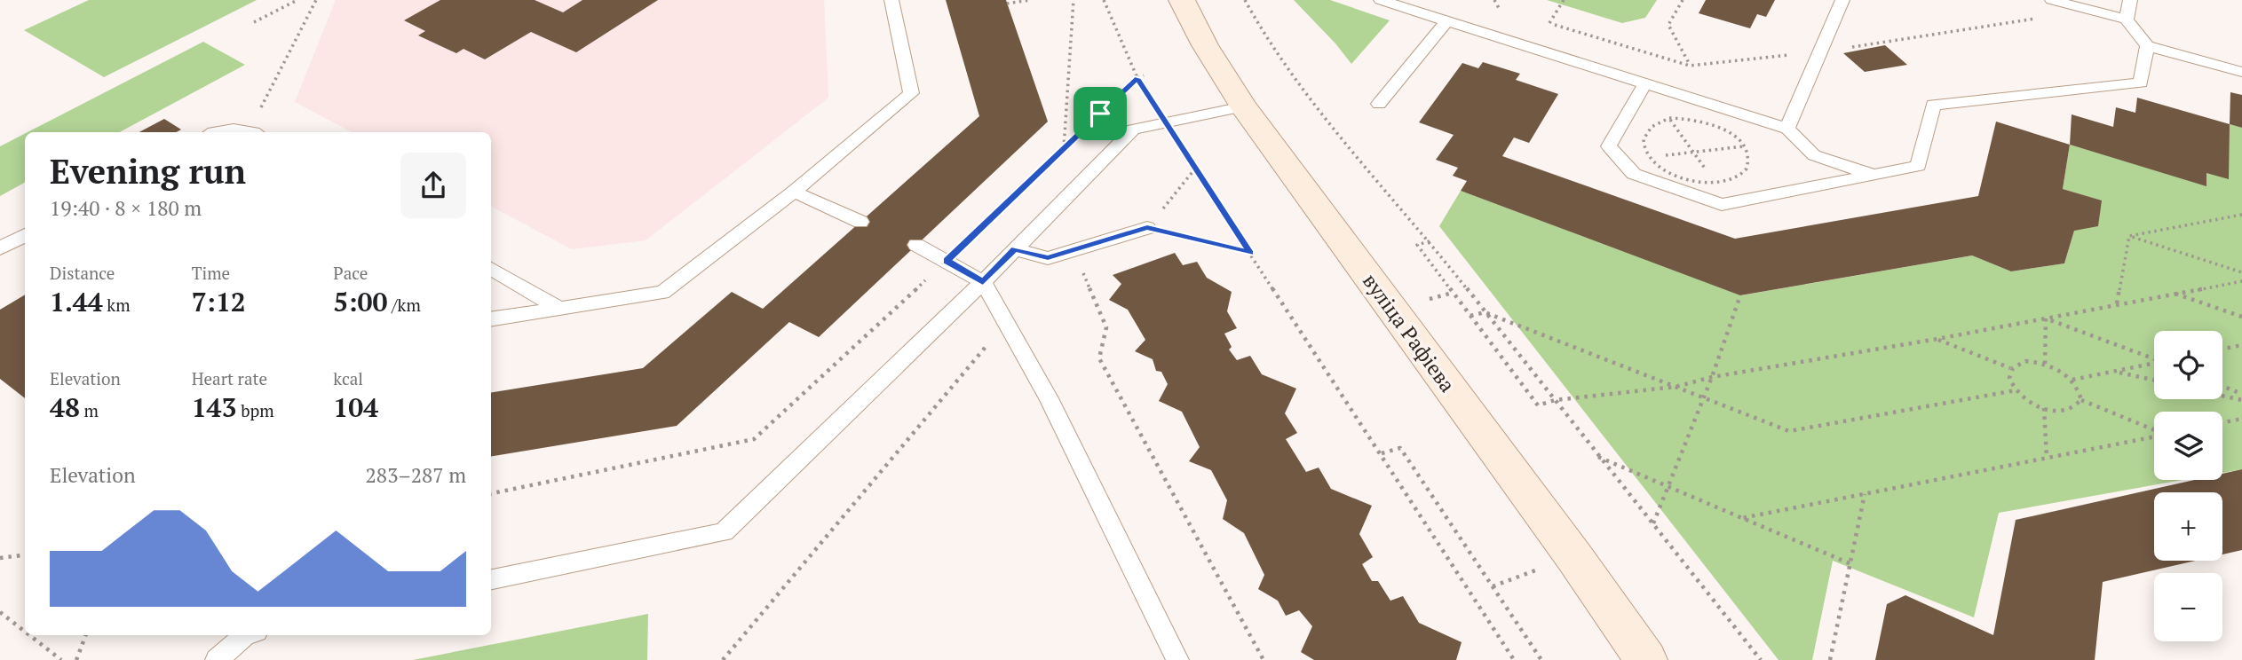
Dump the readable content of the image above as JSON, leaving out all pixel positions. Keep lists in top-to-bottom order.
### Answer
{
  "streets": {
    "main road": ["вуліца Рафіева"]
  },
  "page": {
    "heading": ["Evening run", "19:40 · 8 × 180 m"],
    "stats": [
      ["Distance", "1.44 km"],
      ["Time", "7:12"],
      ["Pace", "5:00 /km"],
      ["Elevation", "48 m"],
      ["Heart rate", "143 bpm"],
      ["kcal", "104"]
    ],
    "map_buttons": ["+", "−"],
    "chart": ["Elevation", "283–287 m"]
  }
}
